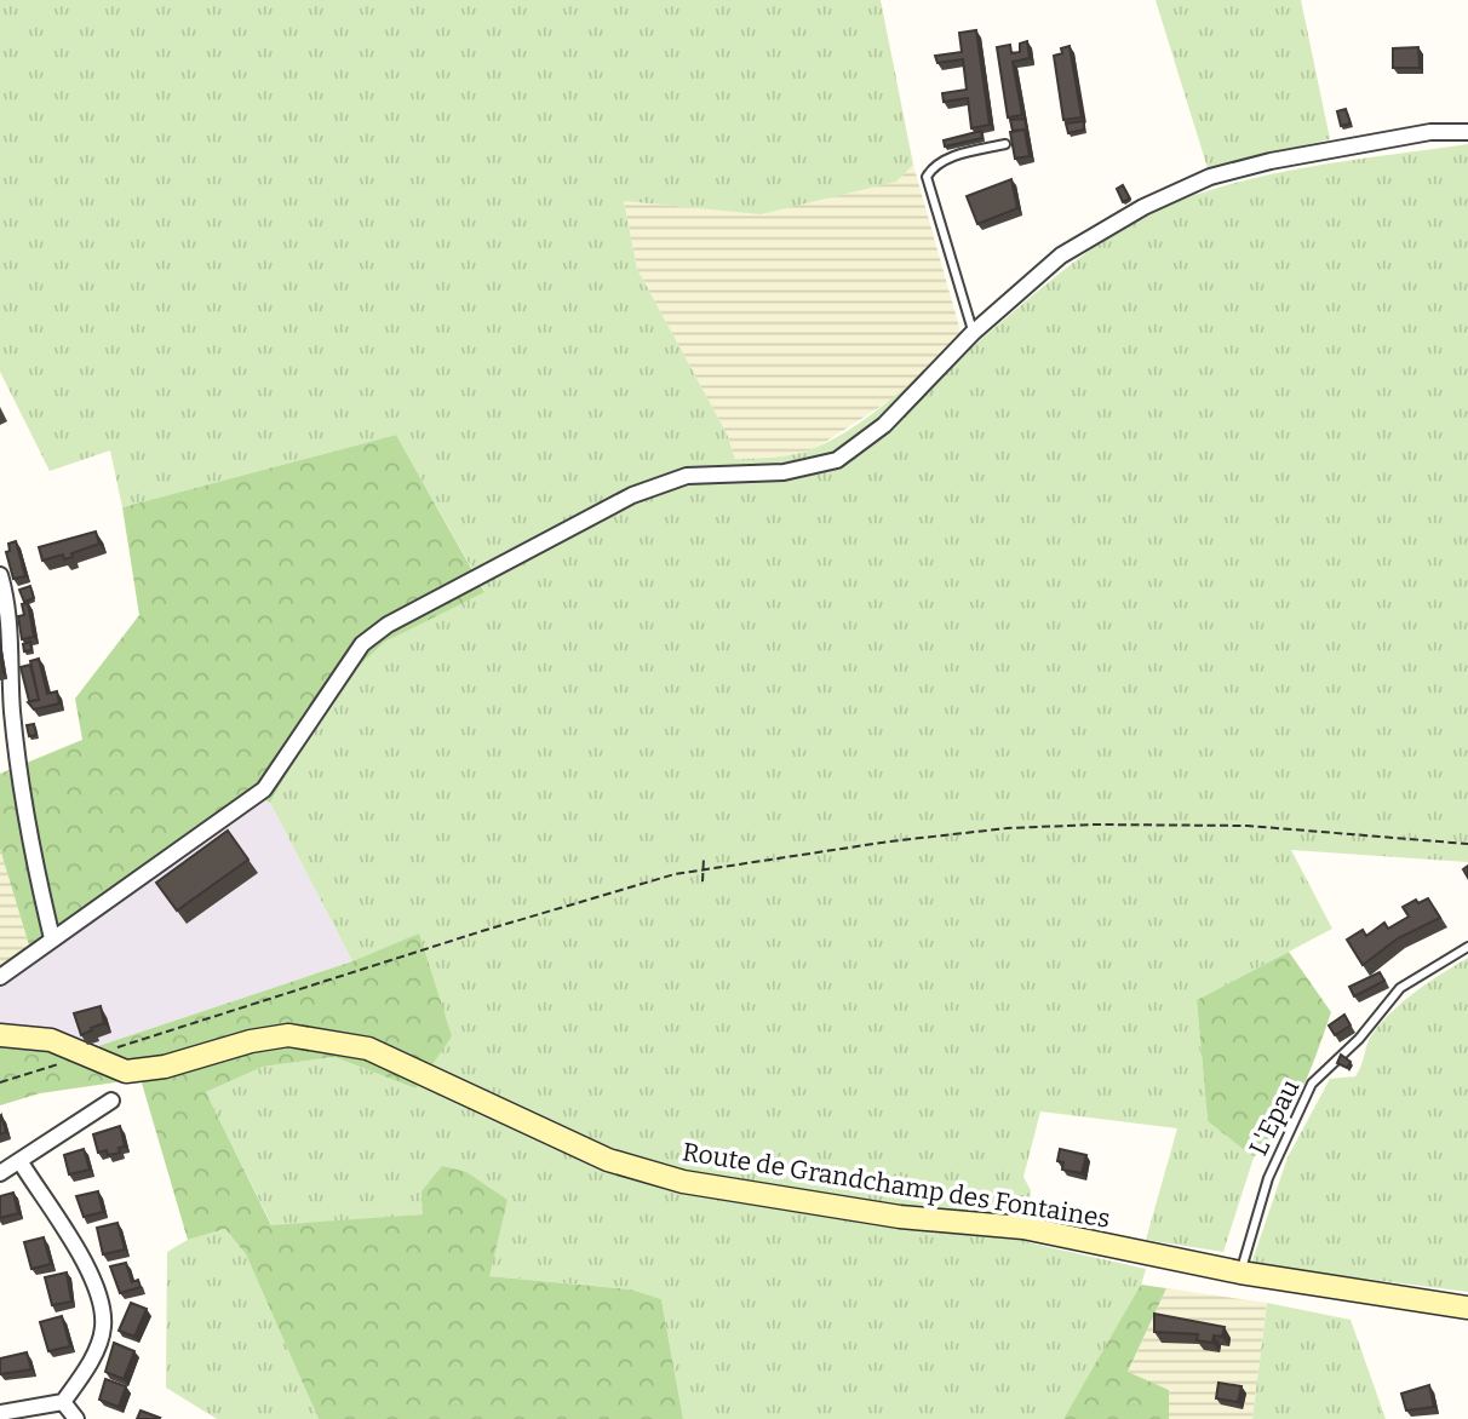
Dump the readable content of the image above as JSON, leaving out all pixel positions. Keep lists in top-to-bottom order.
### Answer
{
  "streets": {
    "street": ["Route de Grandchamp des Fontaines"],
    "lane": ["L'Epau"]
  },
  "crossings": [
    ["L'Epau", "Route de Grandchamp des Fontaines"]
  ]
}
